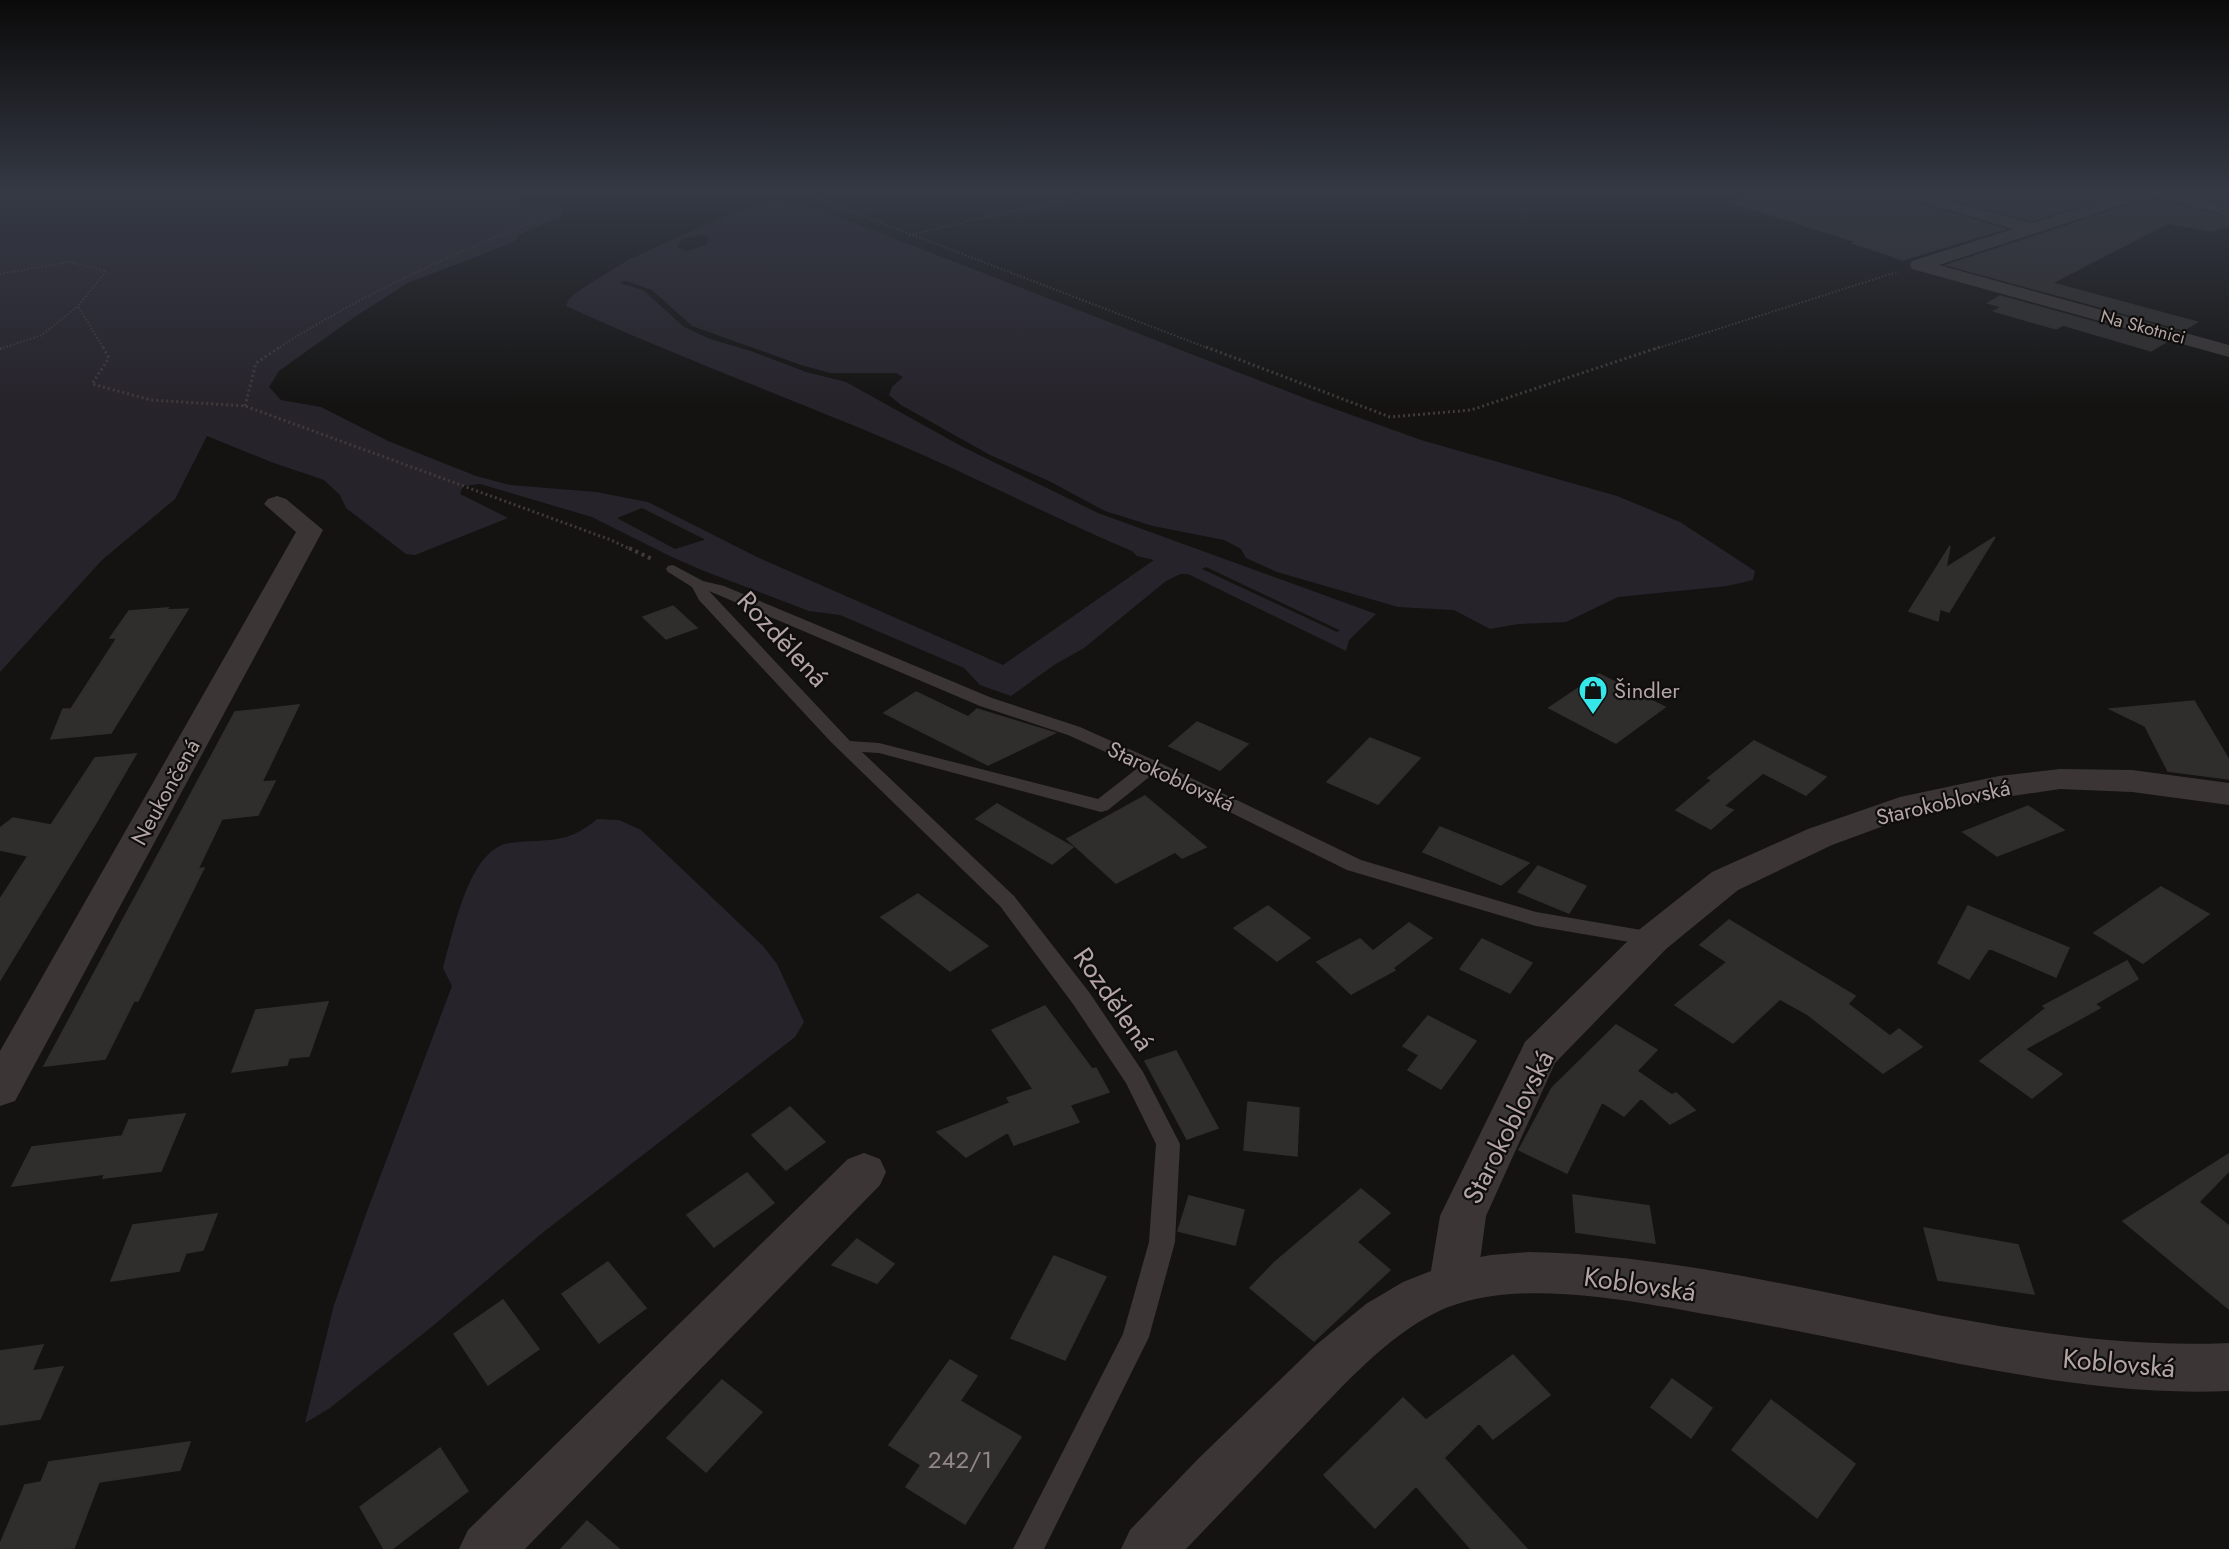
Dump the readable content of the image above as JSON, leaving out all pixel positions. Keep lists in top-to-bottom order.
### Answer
{
  "streets": {
    "street": [
      "Na Skotnici",
      "Starokoblovská",
      "Neukončená",
      "Koblovská"
    ],
    "lane": ["Rozdělená"]
  },
  "crossings": [
    ["Rozdělená", "Starokoblovská"],
    ["Starokoblovská", "Koblovská"]
  ],
  "places": {
    "shop": ["Šindler"]
  },
  "house_numbers": ["242/1"]
}
